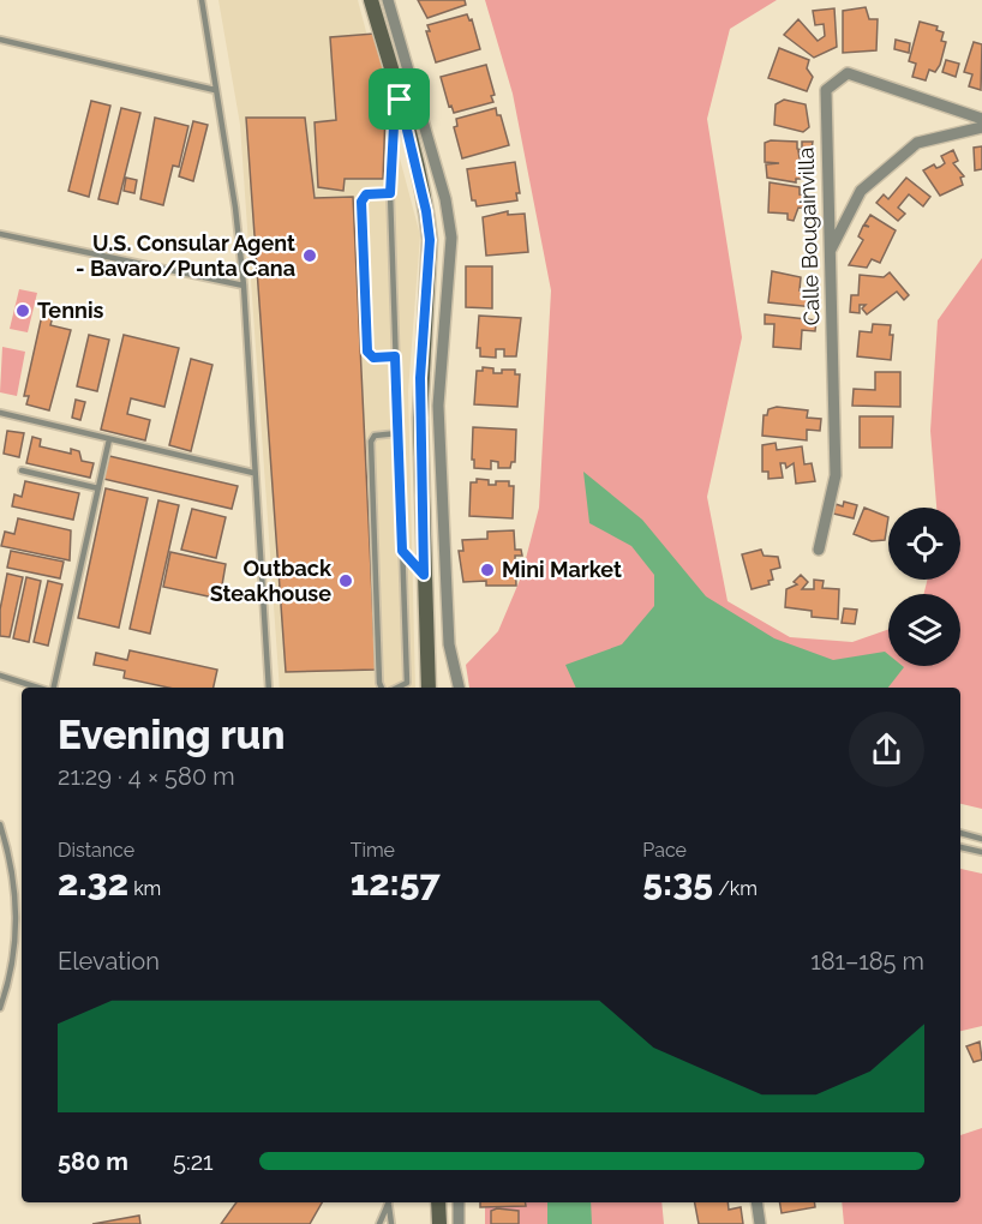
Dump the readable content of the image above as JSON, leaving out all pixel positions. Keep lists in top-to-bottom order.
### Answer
{
  "streets": {
    "street": ["Calle Bougainvilla"]
  },
  "places": [
    "U.S. Consular Agent - Bavaro/Punta Cana",
    "Tennis",
    "Mini Market",
    "Outback Steakhouse"
  ],
  "page": {
    "heading": ["Evening run", "21:29 · 4 × 580 m"],
    "stats": [
      ["Distance", "2.32 km"],
      ["Time", "12:57"],
      ["Pace", "5:35 /km"]
    ],
    "chart": ["Elevation", "181–185 m"],
    "list": [
      {
        "name": "580 m",
        "note": "5:21"
      }
    ]
  }
}
